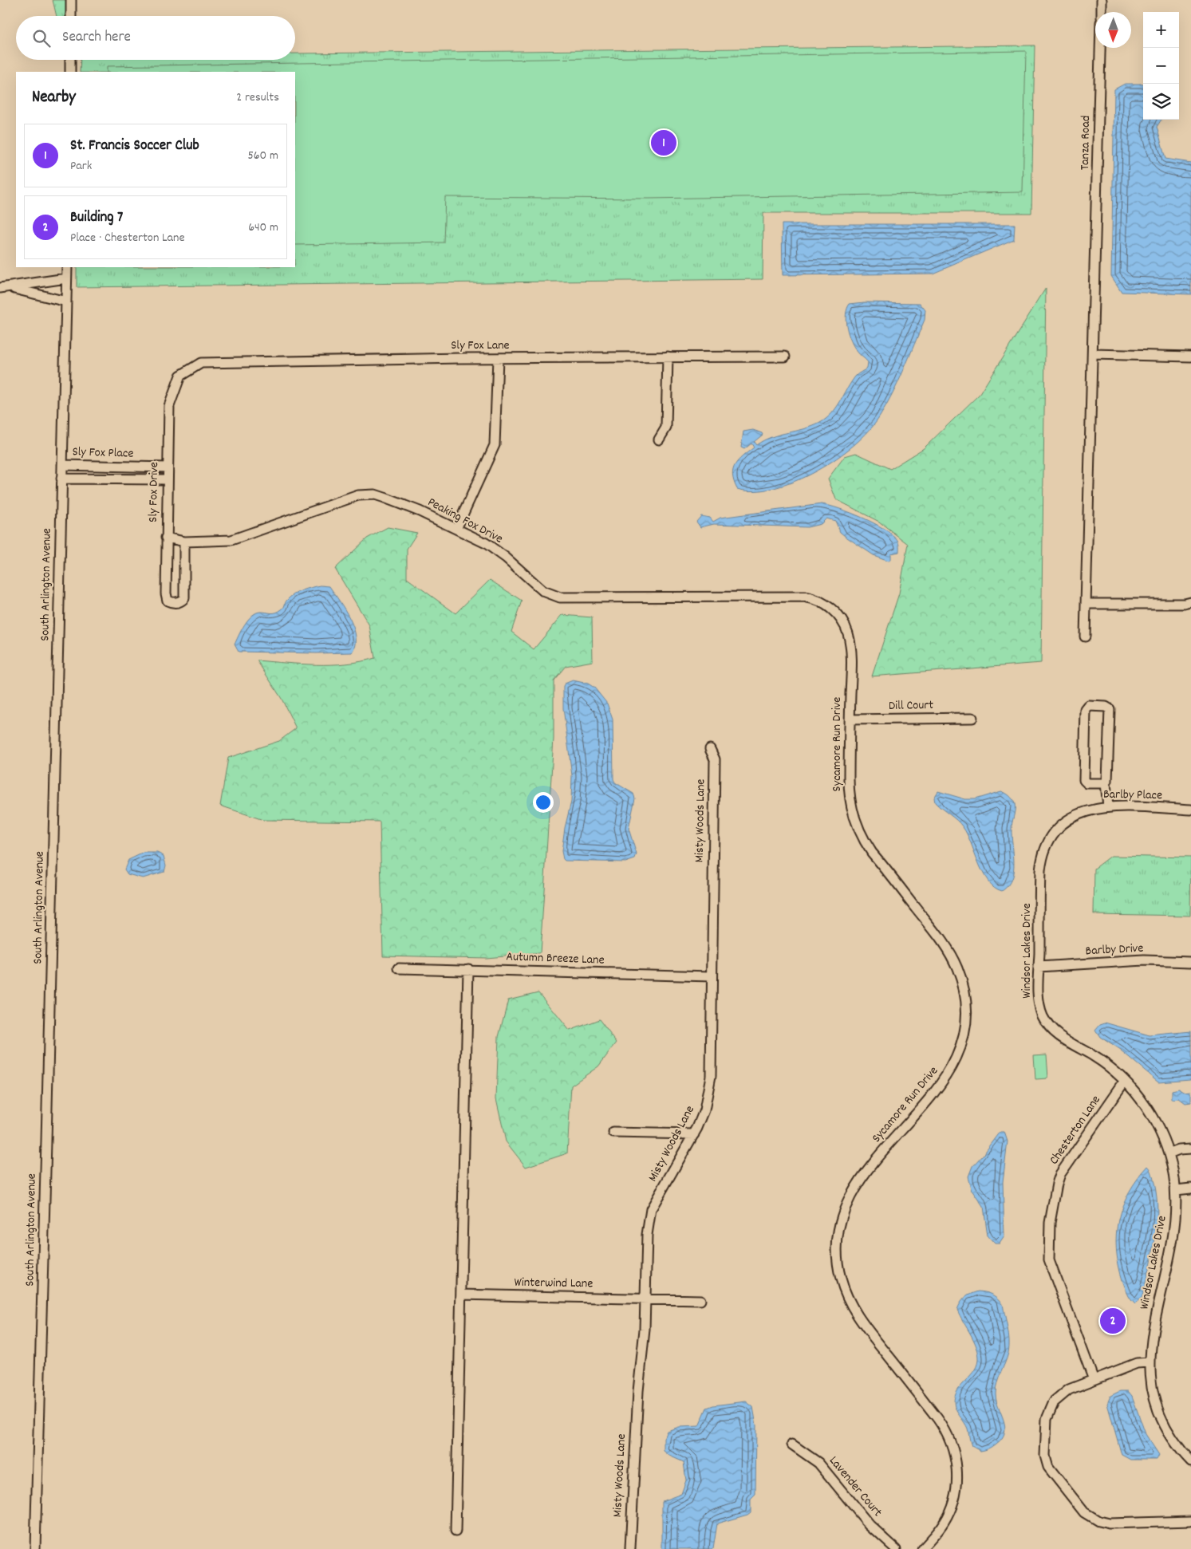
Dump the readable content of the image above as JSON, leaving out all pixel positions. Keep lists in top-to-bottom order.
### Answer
{
  "streets": {
    "street": [
      "Tanza Road",
      "Sly Fox Lane",
      "Sly Fox Place",
      "Sly Fox Drive",
      "Peaking Fox Drive",
      "South Arlington Avenue",
      "Dill Court",
      "Sycamore Run Drive",
      "Barlby Place",
      "Misty Woods Lane",
      "Barlby Drive",
      "Windsor Lakes Drive",
      "Autumn Breeze Lane",
      "Chesterton Lane",
      "Winterwind Lane",
      "Lavender Court"
    ]
  },
  "crossings": [
    ["Sly Fox Lane", "Sly Fox Drive"],
    ["Sly Fox Place", "Sly Fox Drive"],
    ["Sly Fox Place", "South Arlington Avenue"],
    ["Sly Fox Drive", "Peaking Fox Drive"],
    ["Peaking Fox Drive", "Sycamore Run Drive"],
    ["Dill Court", "Sycamore Run Drive"],
    ["Barlby Place", "Windsor Lakes Drive"],
    ["Misty Woods Lane", "Autumn Breeze Lane"],
    ["Misty Woods Lane", "Winterwind Lane"],
    ["Barlby Drive", "Windsor Lakes Drive"],
    ["Windsor Lakes Drive", "Chesterton Lane"]
  ],
  "north": "bottom",
  "page": {
    "map_buttons": ["+", "−"],
    "search": "Search here",
    "heading": ["Nearby", "2 results"],
    "list": [
      {
        "mark": "1",
        "name": "St. Francis Soccer Club",
        "note": "Park",
        "value": "560 m"
      },
      {
        "mark": "2",
        "name": "Building 7",
        "note": "Place · Chesterton Lane",
        "value": "640 m"
      }
    ],
    "pins": ["1", "2"]
  }
}
